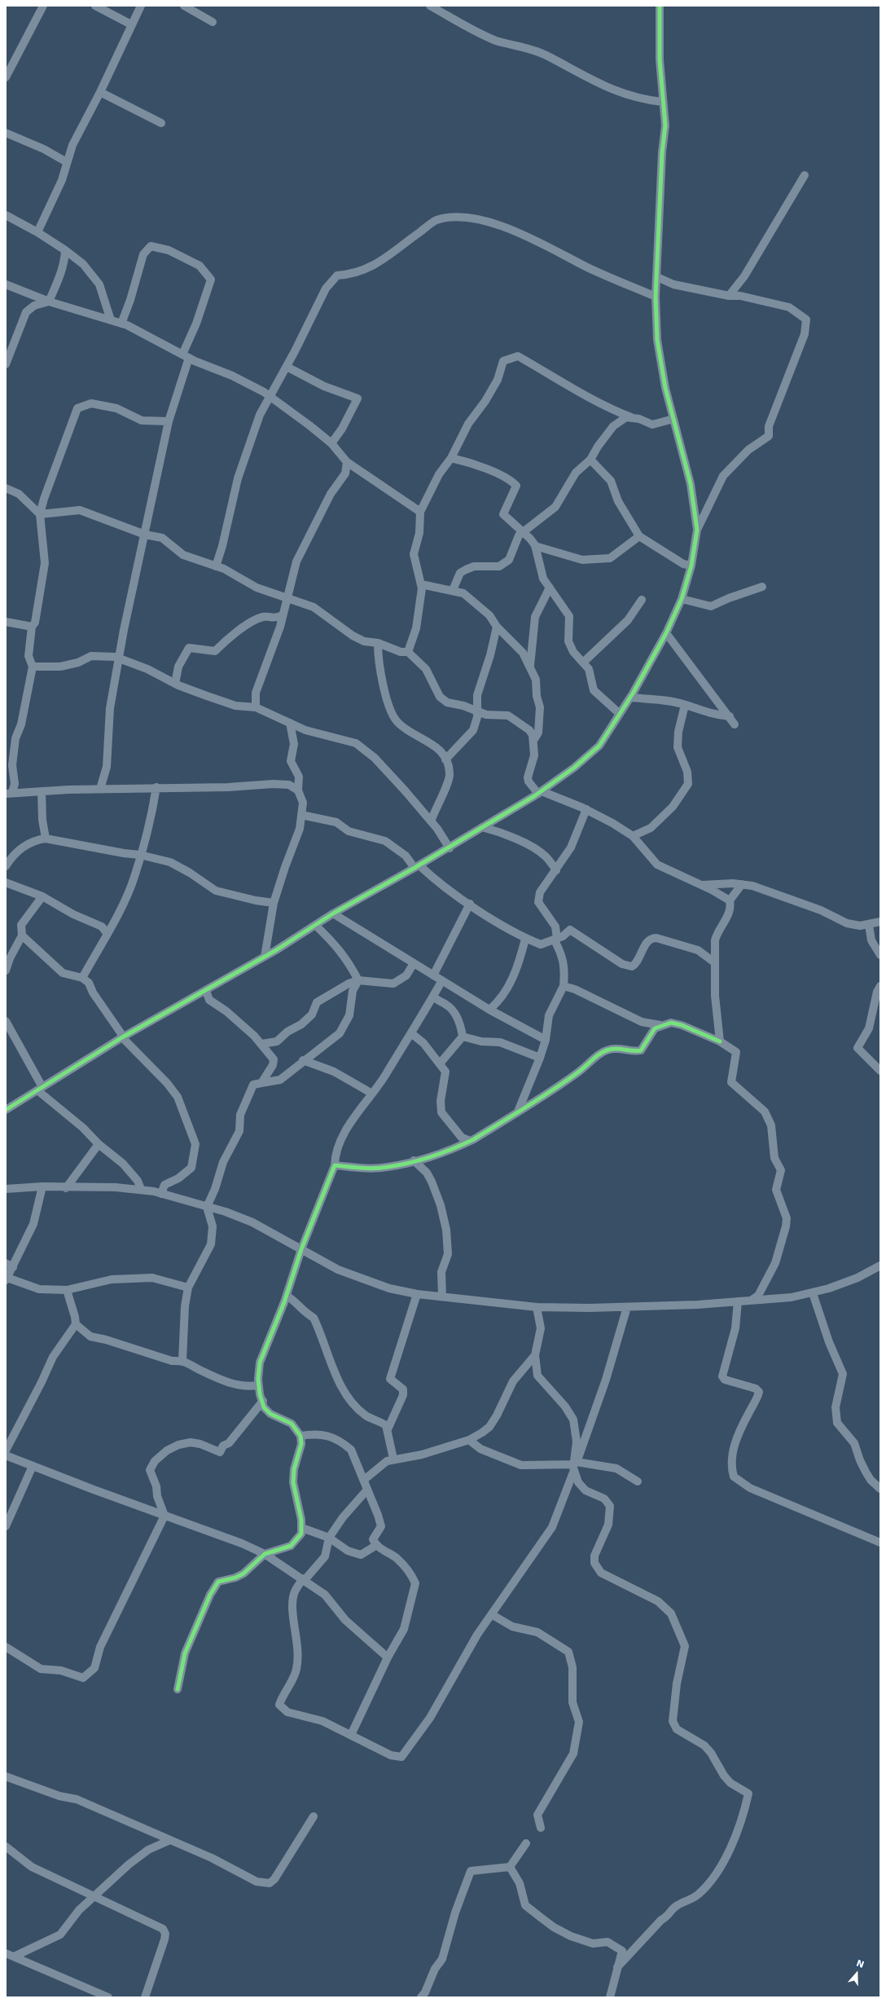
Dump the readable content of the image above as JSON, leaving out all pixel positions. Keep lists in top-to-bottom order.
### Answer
{
  "north": "top"
}
